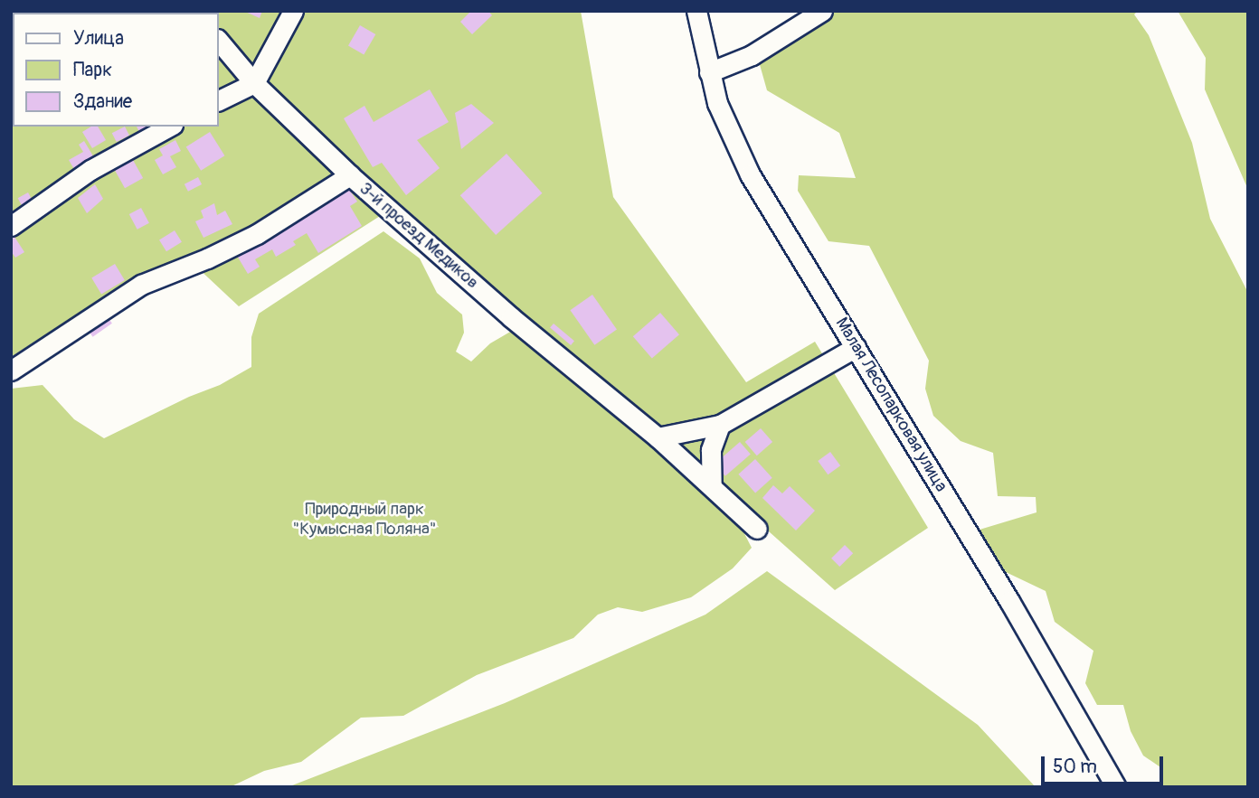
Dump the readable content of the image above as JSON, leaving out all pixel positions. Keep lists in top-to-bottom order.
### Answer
{
  "streets": {
    "street": ["3-й проезд Медиков", "Малая Лесопарковая улица"]
  },
  "parks": ["Природный парк \"Кумысная Поляна\""],
  "legend": ["Улица", "Парк", "Здание"],
  "scale_bar": "50 m"
}
